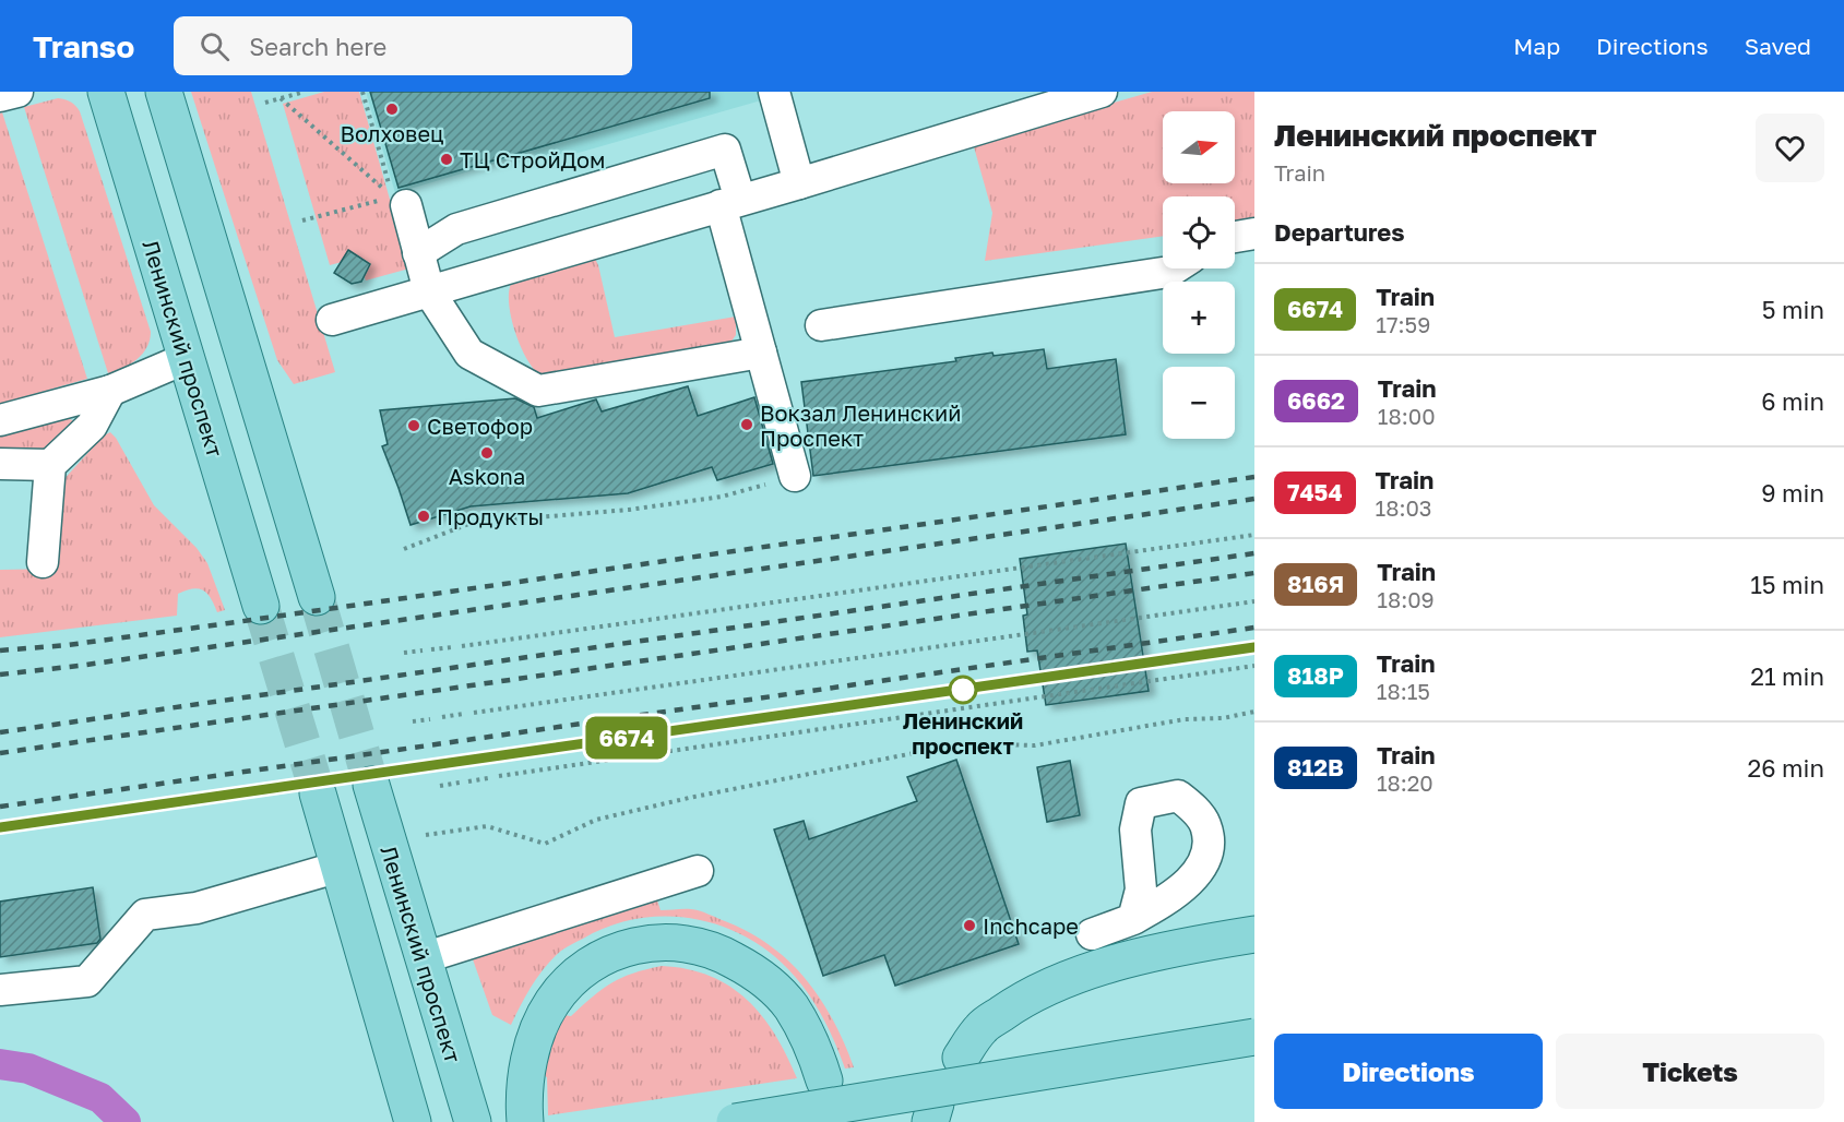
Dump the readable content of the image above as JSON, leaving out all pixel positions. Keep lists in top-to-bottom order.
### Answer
{
  "streets": {
    "main road": ["Ленинский проспект"]
  },
  "places": [
    "Волховец",
    "ТЦ СтройДом",
    "Вокзал Ленинский Проспект",
    "Светофор",
    "Askona",
    "Продукты",
    "Ленинский проспект",
    "Inchcape"
  ],
  "north": "right",
  "page": {
    "header": "Transo",
    "search": "Search here",
    "nav": ["Map", "Directions", "Saved"],
    "on_map": "6674",
    "heading": [
      ["Ленинский проспект", "Train"],
      "Departures"
    ],
    "map_buttons": ["+", "−"],
    "list": [
      {
        "mark": "6674",
        "name": "Train",
        "note": "17:59",
        "value": "5 min"
      },
      {
        "mark": "6662",
        "name": "Train",
        "note": "18:00",
        "value": "6 min"
      },
      {
        "mark": "7454",
        "name": "Train",
        "note": "18:03",
        "value": "9 min"
      },
      {
        "mark": "816Я",
        "name": "Train",
        "note": "18:09",
        "value": "15 min"
      },
      {
        "mark": "818Р",
        "name": "Train",
        "note": "18:15",
        "value": "21 min"
      },
      {
        "mark": "812В",
        "name": "Train",
        "note": "18:20",
        "value": "26 min"
      }
    ],
    "buttons": ["Directions", "Tickets"]
  }
}
